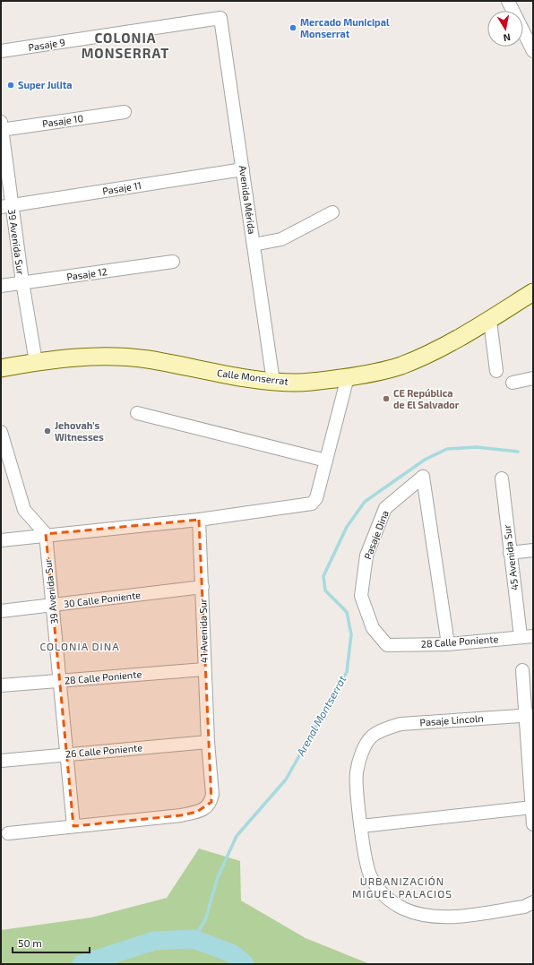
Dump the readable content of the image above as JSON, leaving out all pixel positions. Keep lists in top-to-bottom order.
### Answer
{
  "streets": {
    "street": [
      "Pasaje 9",
      "Pasaje 10",
      "Pasaje 11",
      "Avenida Mérida",
      "39 Avenida Sur",
      "Pasaje 12",
      "Calle Monserrat",
      "Pasaje Dina",
      "45 Avenida Sur",
      "30 Calle Poniente",
      "41 Avenida Sur",
      "28 Calle Poniente",
      "Pasaje Lincoln",
      "26 Calle Poniente"
    ]
  },
  "crossings": [
    ["Pasaje 9", "Avenida Mérida"],
    ["Pasaje 10", "39 Avenida Sur"],
    ["Pasaje 11", "Avenida Mérida"],
    ["Pasaje 11", "39 Avenida Sur"],
    ["Avenida Mérida", "Calle Monserrat"],
    ["39 Avenida Sur", "Pasaje 12"],
    ["39 Avenida Sur", "Calle Monserrat"],
    ["39 Avenida Sur", "30 Calle Poniente"],
    ["39 Avenida Sur", "41 Avenida Sur"],
    ["39 Avenida Sur", "28 Calle Poniente"],
    ["39 Avenida Sur", "26 Calle Poniente"],
    ["Pasaje Dina", "28 Calle Poniente"],
    ["45 Avenida Sur", "28 Calle Poniente"],
    ["30 Calle Poniente", "41 Avenida Sur"],
    ["41 Avenida Sur", "28 Calle Poniente"],
    ["41 Avenida Sur", "26 Calle Poniente"]
  ],
  "districts": ["COLONIA MONSERRAT", "COLONIA DINA", "URBANIZACIÓN MIGUEL PALACIOS"],
  "water": ["Arenal Montserrat"],
  "places": [
    "Mercado Municipal Monserrat",
    "Super Julita",
    "CE República de El Salvador",
    "Jehovah's Witnesses"
  ],
  "scale_bar": "50 m",
  "north": "bottom"
}
